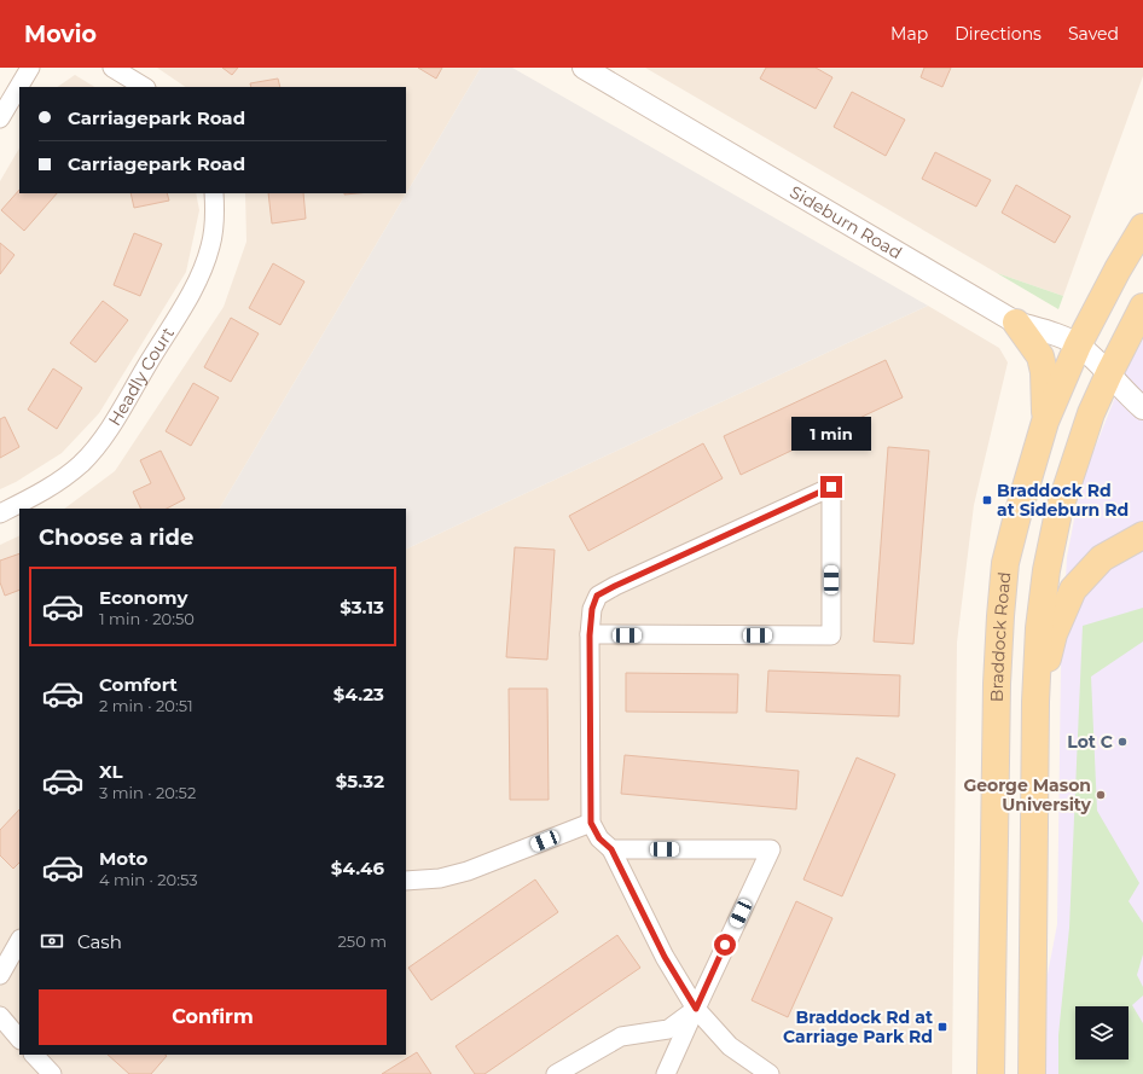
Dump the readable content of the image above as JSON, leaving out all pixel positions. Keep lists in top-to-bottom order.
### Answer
{
  "streets": {
    "main road": ["Braddock Road"],
    "street": ["Sideburn Road", "Headly Court"]
  },
  "crossings": [
    ["Sideburn Road", "Braddock Road"]
  ],
  "places": {
    "transit": ["Braddock Rd at Sideburn Rd", "Braddock Rd at Carriage Park Rd"],
    "other": ["Lot C", "George Mason University"]
  },
  "page": {
    "header": "Movio",
    "nav": ["Map", "Directions", "Saved"],
    "banner": ["Carriagepark Road", "Carriagepark Road"],
    "bubble": "1 min",
    "heading": "Choose a ride",
    "list": [
      {
        "name": "Economy",
        "note": "1 min · 20:50",
        "value": "$3.13"
      },
      {
        "name": "Comfort",
        "note": "2 min · 20:51",
        "value": "$4.23"
      },
      {
        "name": "XL",
        "note": "3 min · 20:52",
        "value": "$5.32"
      },
      {
        "name": "Moto",
        "note": "4 min · 20:53",
        "value": "$4.46"
      }
    ],
    "pay": ["Cash", "250 m"],
    "buttons": "Confirm"
  }
}
